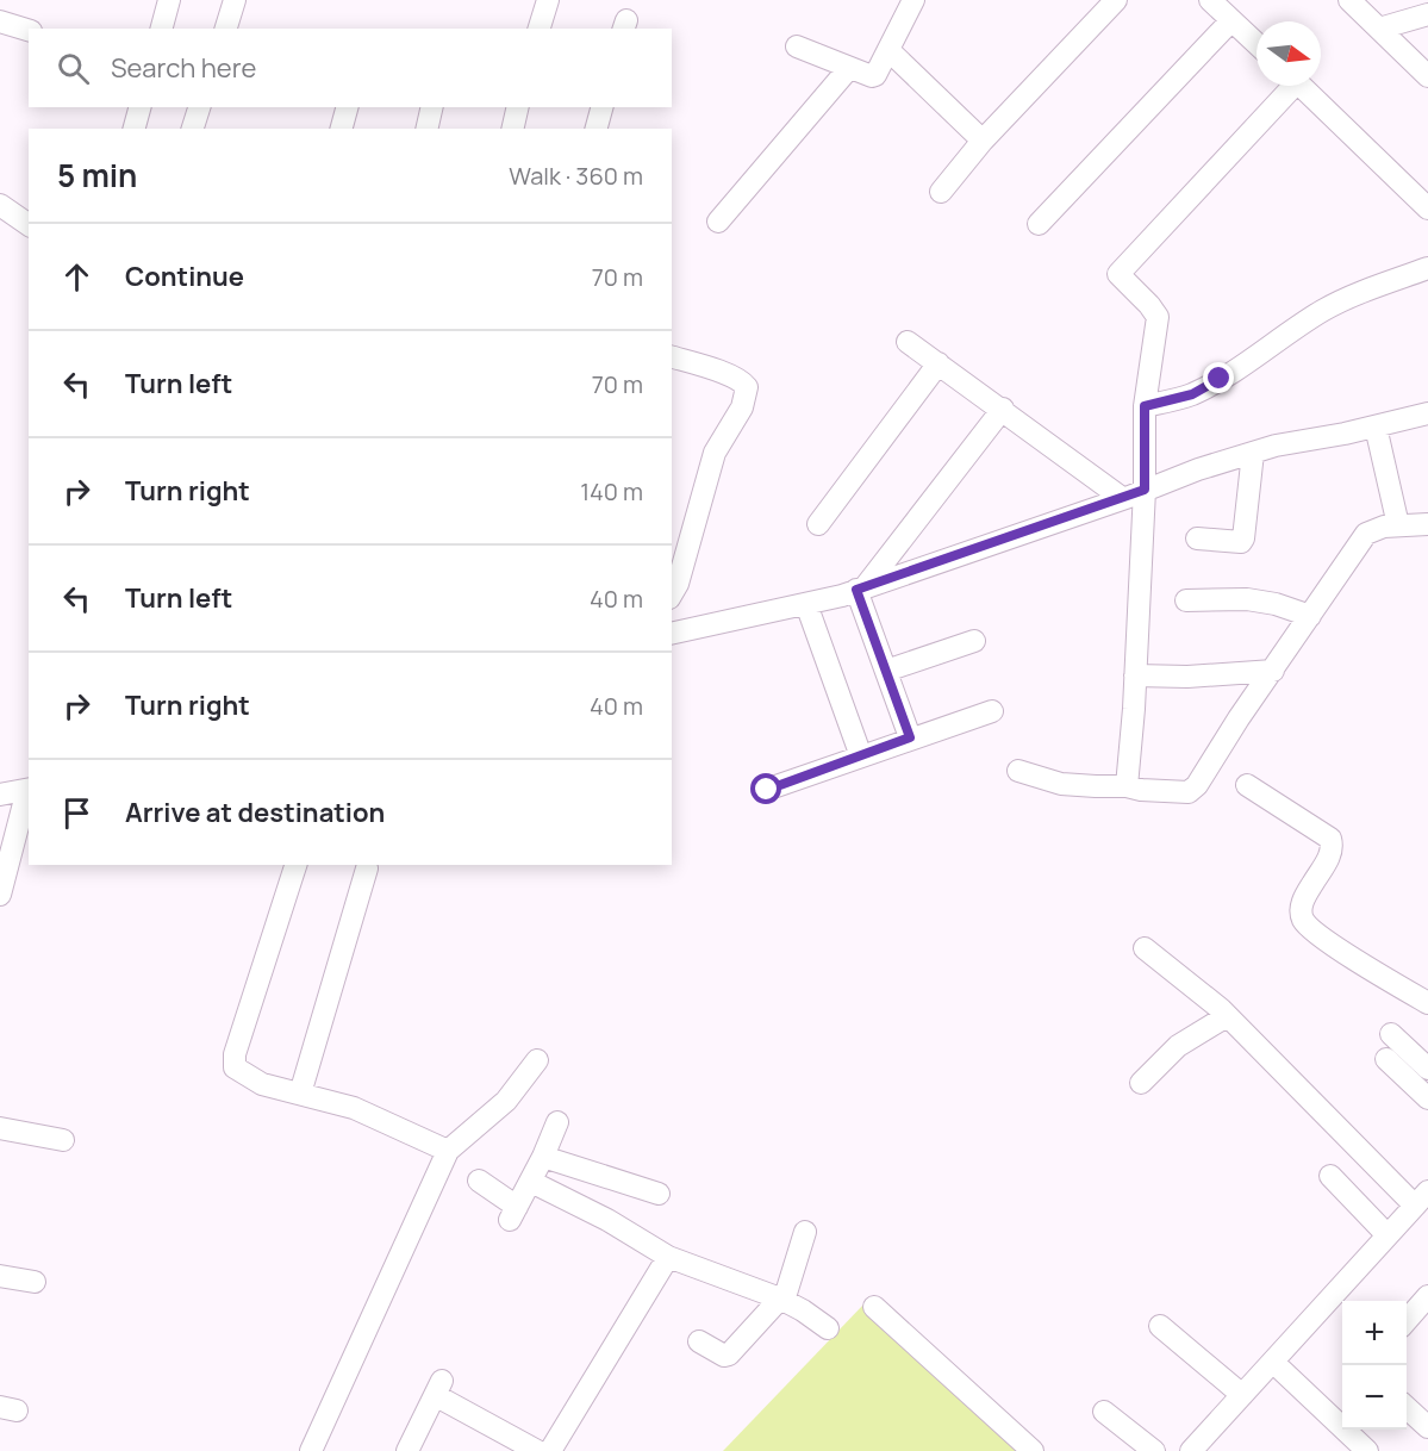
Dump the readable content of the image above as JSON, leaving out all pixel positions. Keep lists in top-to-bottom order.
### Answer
{
  "north": "right",
  "page": {
    "search": "Search here",
    "heading": ["5 min", "Walk · 360 m"],
    "list": [
      ["Continue", "70 m"],
      ["Turn left", "70 m"],
      ["Turn right", "140 m"],
      ["Turn left", "40 m"],
      ["Turn right", "40 m"],
      "Arrive at destination"
    ],
    "map_buttons": ["+", "−"]
  }
}
